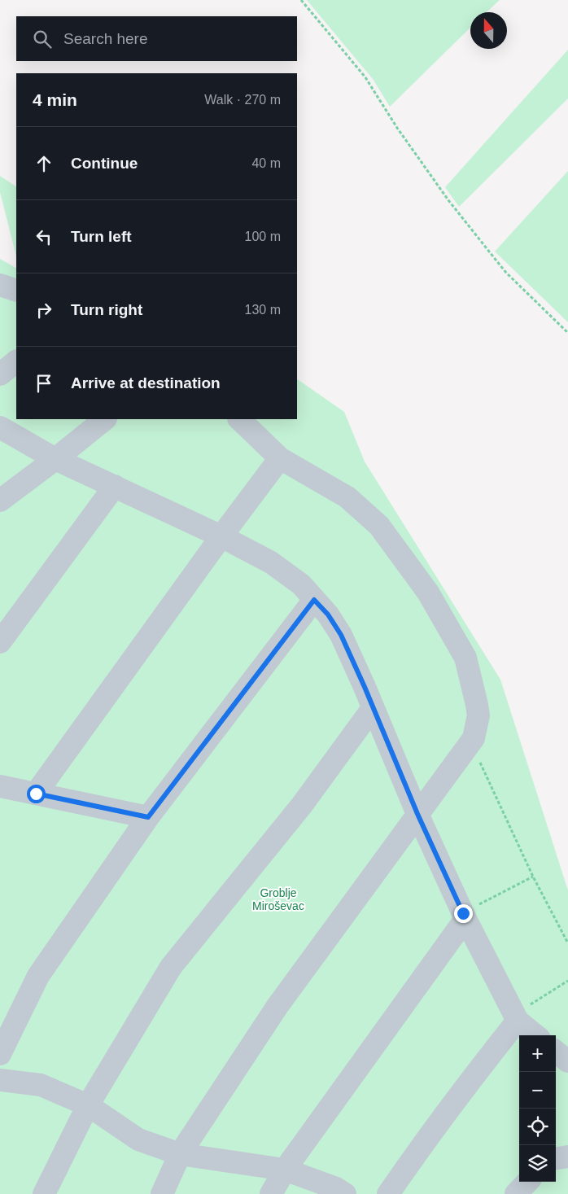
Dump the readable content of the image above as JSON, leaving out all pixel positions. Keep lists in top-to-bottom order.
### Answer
{
  "parks": ["Groblje Miroševac"],
  "north": "top",
  "page": {
    "search": "Search here",
    "heading": ["4 min", "Walk · 270 m"],
    "list": [
      ["Continue", "40 m"],
      ["Turn left", "100 m"],
      ["Turn right", "130 m"],
      "Arrive at destination"
    ],
    "map_buttons": ["+", "−"]
  }
}
